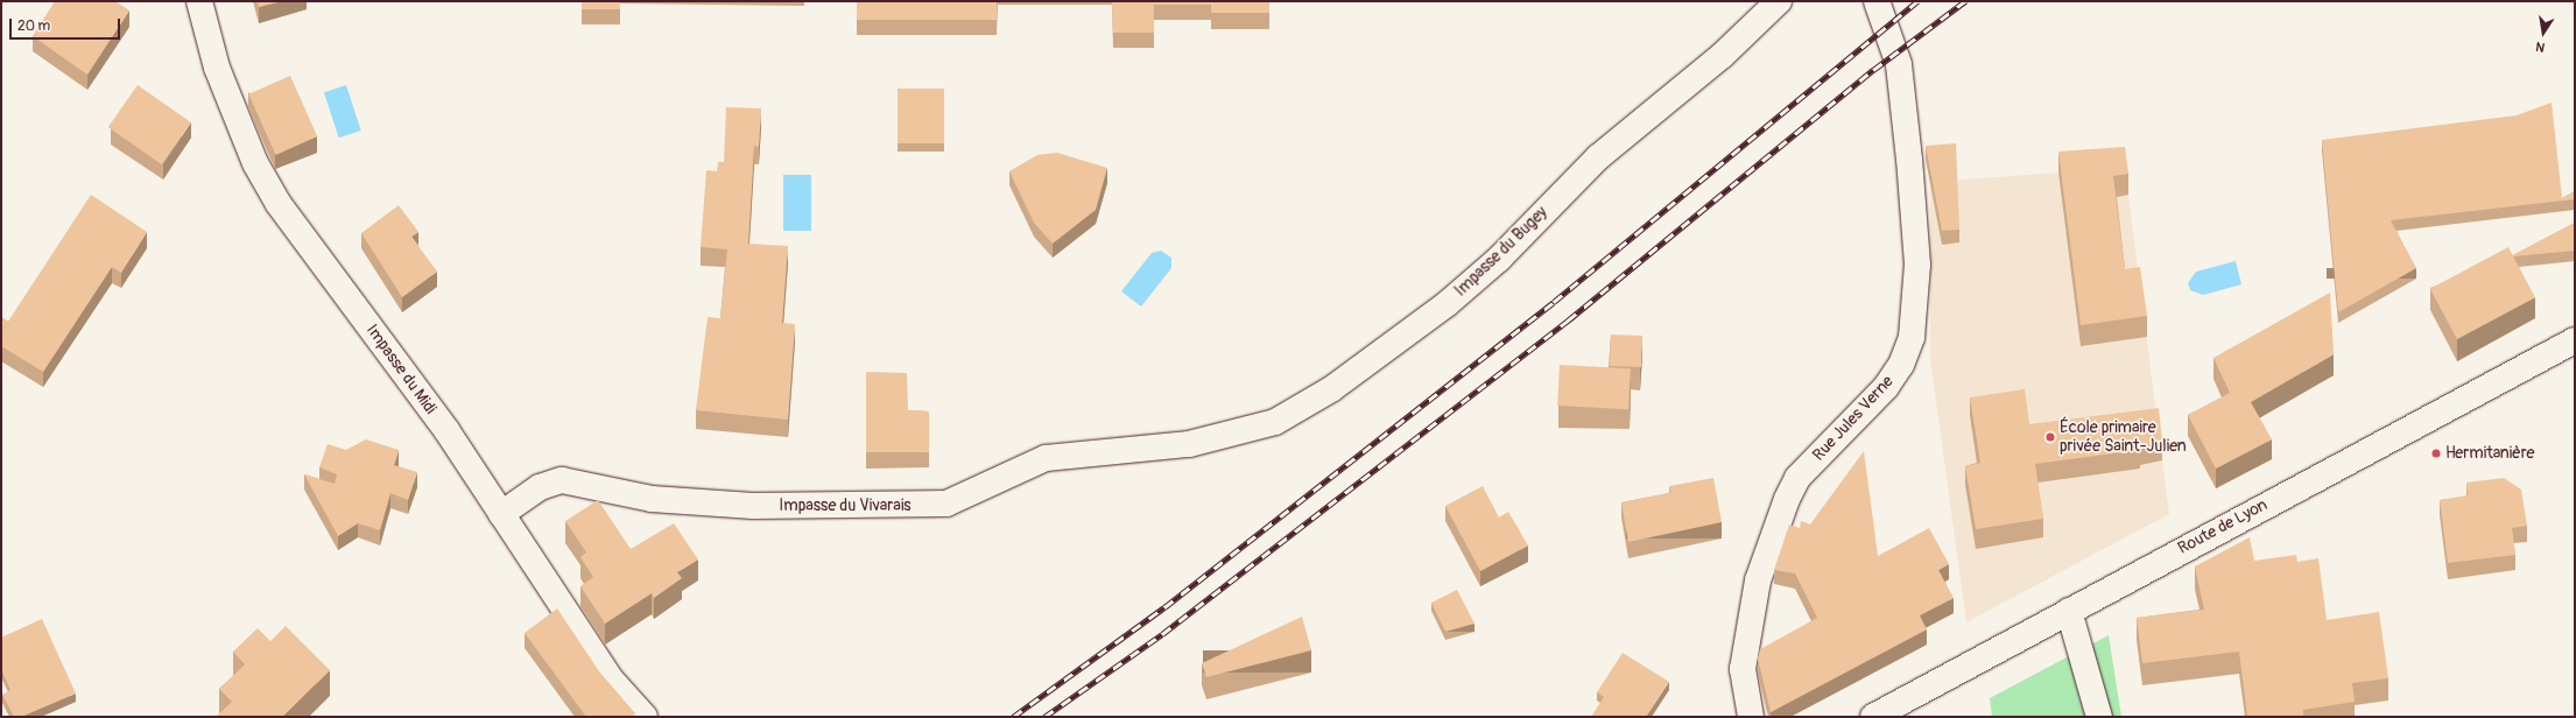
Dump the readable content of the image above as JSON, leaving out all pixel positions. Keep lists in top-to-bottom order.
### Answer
{
  "streets": {
    "street": [
      "Impasse du Bugey",
      "Impasse du Midi",
      "Rue Jules Verne",
      "Impasse du Vivarais",
      "Route de Lyon"
    ]
  },
  "crossings": [
    ["Impasse du Bugey", "Impasse du Vivarais"],
    ["Impasse du Midi", "Impasse du Vivarais"]
  ],
  "places": ["École primaire privée Saint-Julien", "Hermitanière"],
  "scale_bar": "20 m",
  "north": "bottom"
}
